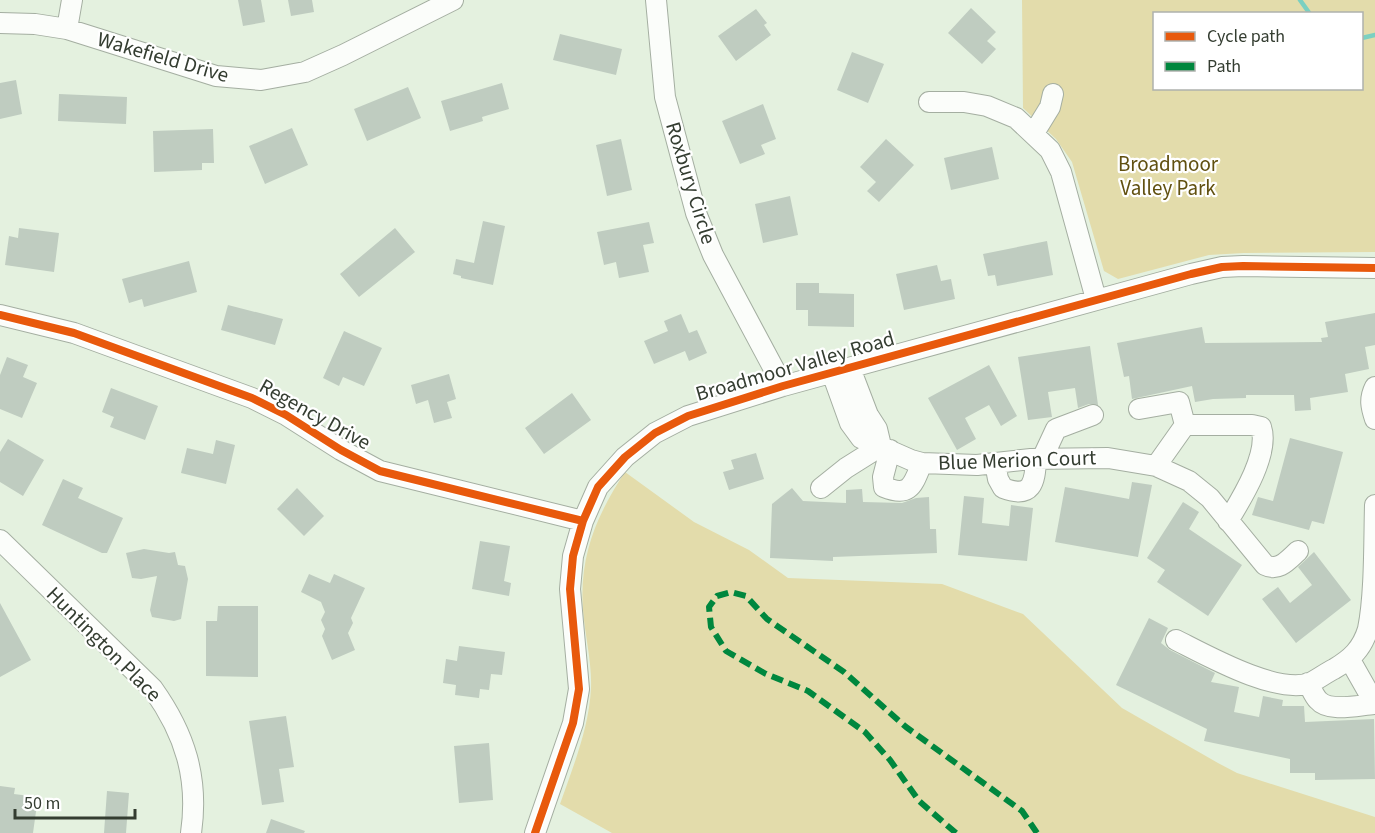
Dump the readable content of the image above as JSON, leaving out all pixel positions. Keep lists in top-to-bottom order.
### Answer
{
  "streets": {
    "street": [
      "Wakefield Drive",
      "Roxbury Circle",
      "Broadmoor Valley Road",
      "Regency Drive",
      "Blue Merion Court",
      "Huntington Place"
    ]
  },
  "crossings": [
    ["Roxbury Circle", "Broadmoor Valley Road"],
    ["Broadmoor Valley Road", "Regency Drive"]
  ],
  "parks": ["Broadmoor Valley Park"],
  "legend": ["Cycle path", "Path"],
  "scale_bar": "50 m"
}
